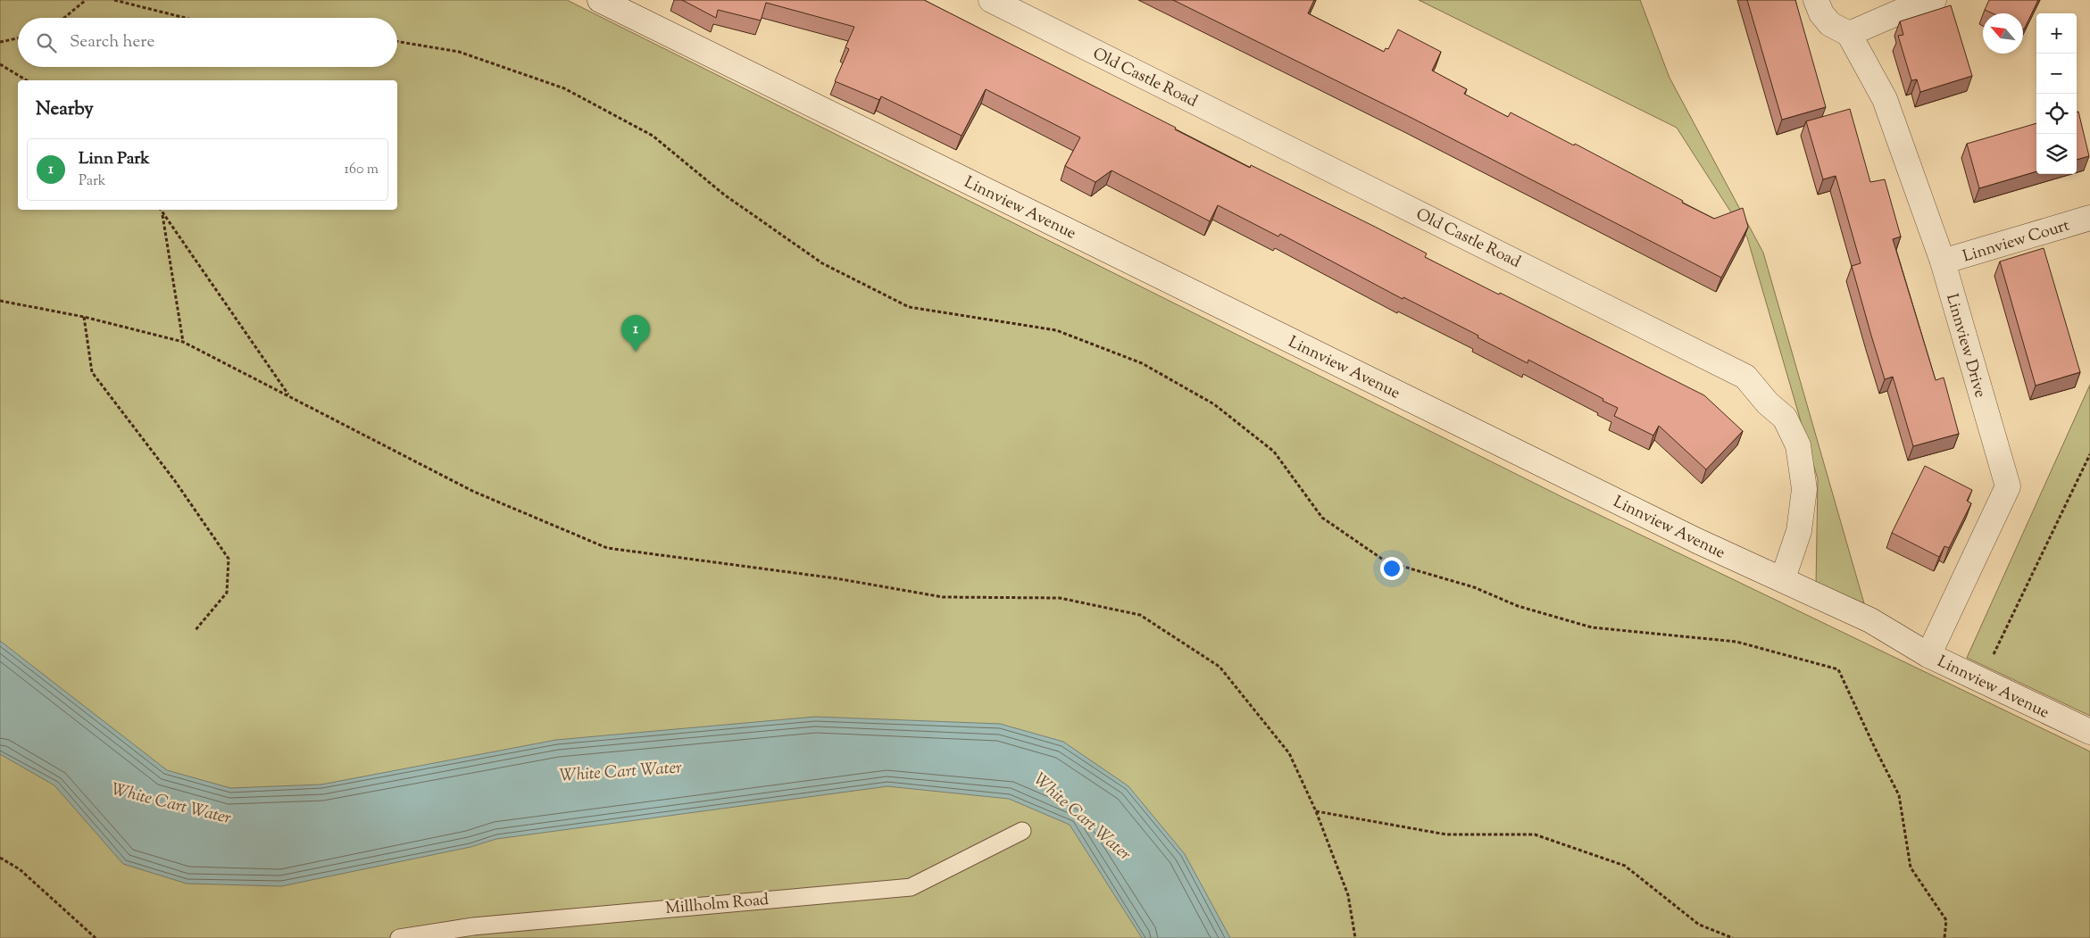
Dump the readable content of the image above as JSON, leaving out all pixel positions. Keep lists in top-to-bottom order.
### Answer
{
  "streets": {
    "street": [
      "Old Castle Road",
      "Linnview Avenue",
      "Linnview Court",
      "Linnview Drive"
    ],
    "lane": ["Millholm Road"]
  },
  "crossings": [
    ["Old Castle Road", "Linnview Avenue"],
    ["Linnview Avenue", "Linnview Drive"],
    ["Linnview Court", "Linnview Drive"]
  ],
  "water": ["White Cart Water"],
  "north": "top left",
  "page": {
    "map_buttons": ["+", "−"],
    "search": "Search here",
    "heading": "Nearby",
    "list": [
      {
        "mark": "1",
        "name": "Linn Park",
        "note": "Park",
        "value": "160 m"
      }
    ],
    "pins": "1"
  }
}
